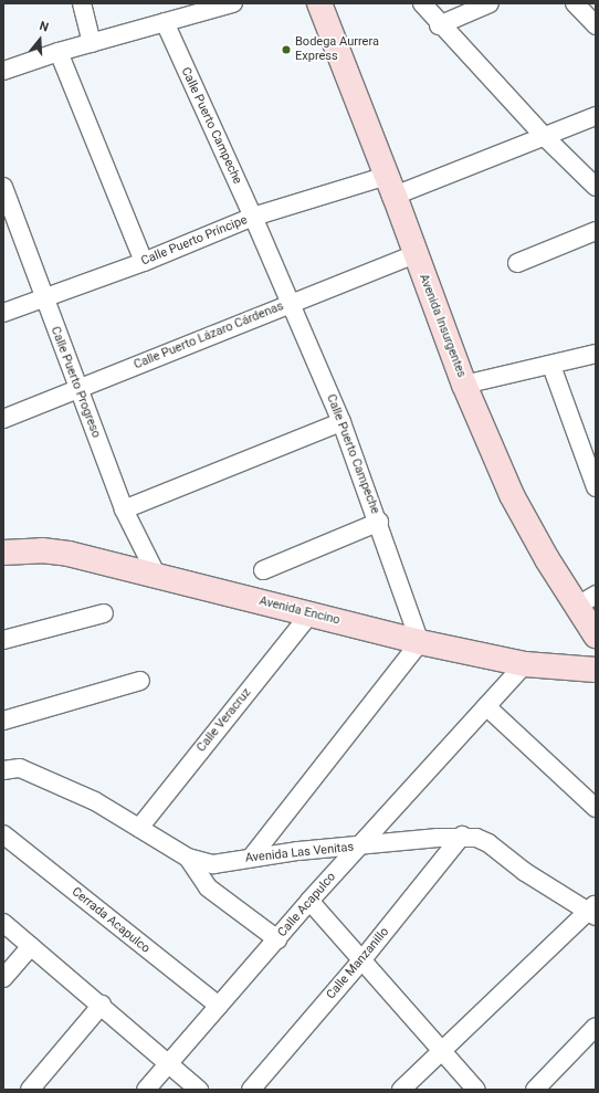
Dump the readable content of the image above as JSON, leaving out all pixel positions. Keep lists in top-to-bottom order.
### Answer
{
  "streets": {
    "main road": ["Avenida Insurgentes", "Avenida Encino"],
    "street": [
      "Calle Puerto Campeche",
      "Calle Puerto Príncipe",
      "Calle Puerto Lázaro Cárdenas",
      "Calle Puerto Progreso",
      "Calle Veracruz",
      "Avenida Las Venitas",
      "Calle Acapulco",
      "Cerrada Acapulco",
      "Calle Manzanillo"
    ]
  },
  "crossings": [
    ["Calle Puerto Campeche", "Calle Puerto Príncipe"],
    ["Calle Puerto Campeche", "Calle Puerto Lázaro Cárdenas"],
    ["Calle Puerto Campeche", "Avenida Encino"],
    ["Calle Puerto Príncipe", "Avenida Insurgentes"],
    ["Calle Puerto Príncipe", "Calle Puerto Progreso"],
    ["Avenida Insurgentes", "Calle Puerto Lázaro Cárdenas"],
    ["Calle Puerto Lázaro Cárdenas", "Calle Puerto Progreso"],
    ["Calle Puerto Progreso", "Avenida Encino"],
    ["Avenida Encino", "Calle Veracruz"],
    ["Avenida Encino", "Calle Acapulco"],
    ["Calle Veracruz", "Avenida Las Venitas"],
    ["Avenida Las Venitas", "Calle Acapulco"],
    ["Avenida Las Venitas", "Calle Manzanillo"],
    ["Calle Acapulco", "Cerrada Acapulco"]
  ],
  "places": ["Bodega Aurrera Express"],
  "north": "top"
}
